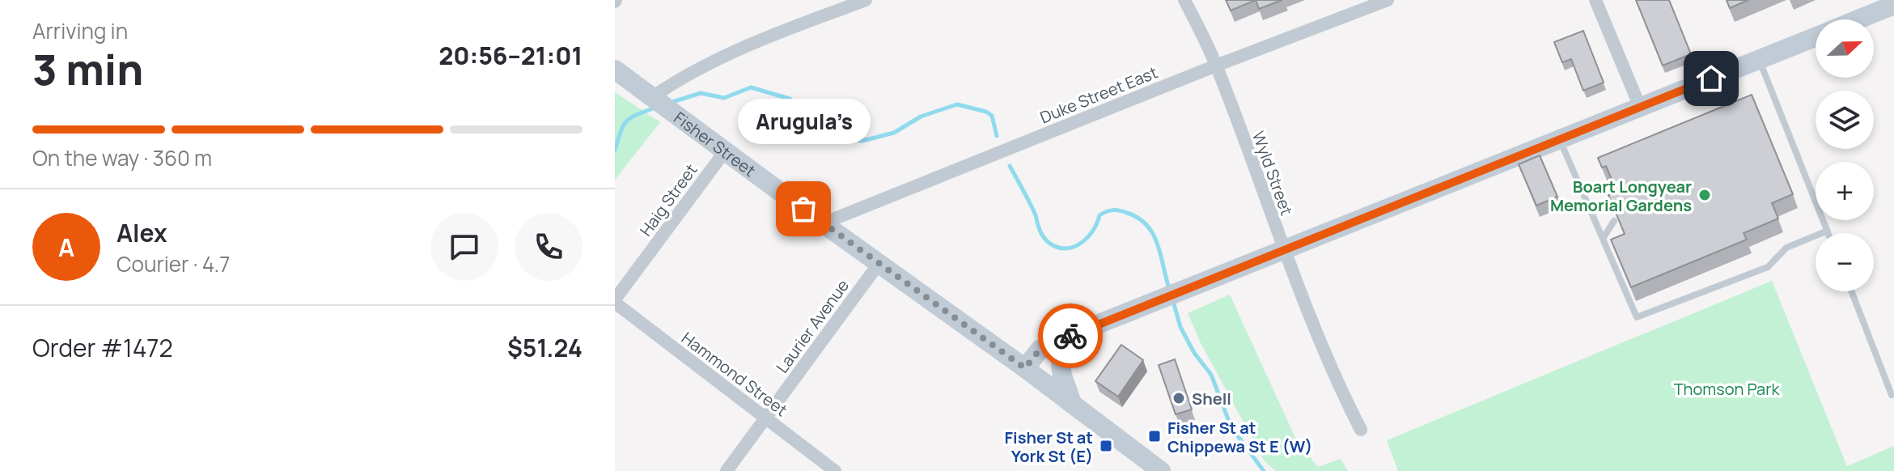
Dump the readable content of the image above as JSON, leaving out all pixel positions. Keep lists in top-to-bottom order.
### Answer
{
  "streets": {
    "street": [
      "Duke Street East",
      "Fisher Street",
      "Wyld Street",
      "Haig Street",
      "Laurier Avenue",
      "Hammond Street"
    ]
  },
  "crossings": [
    ["Duke Street East", "Fisher Street"],
    ["Duke Street East", "Wyld Street"],
    ["Fisher Street", "Haig Street"],
    ["Fisher Street", "Laurier Avenue"],
    ["Haig Street", "Hammond Street"],
    ["Laurier Avenue", "Hammond Street"]
  ],
  "parks": ["Thomson Park"],
  "places": {
    "other": ["Boart Longyear Memorial Gardens", "Arugula’s", "Shell"],
    "transit": ["Fisher St at Chippewa St E (W)", "Fisher St at York St (E)"]
  },
  "north": "right",
  "page": {
    "heading": ["3 min", "Arriving in", "20:56–21:01"],
    "panel": [
      "Alex",
      "Courier · 4.7",
      "Order #1472",
      "$51.24"
    ],
    "map_buttons": ["+", "−"],
    "bubble": "Arugula’s",
    "bar": "On the way · 360 m",
    "round": "A"
  }
}
